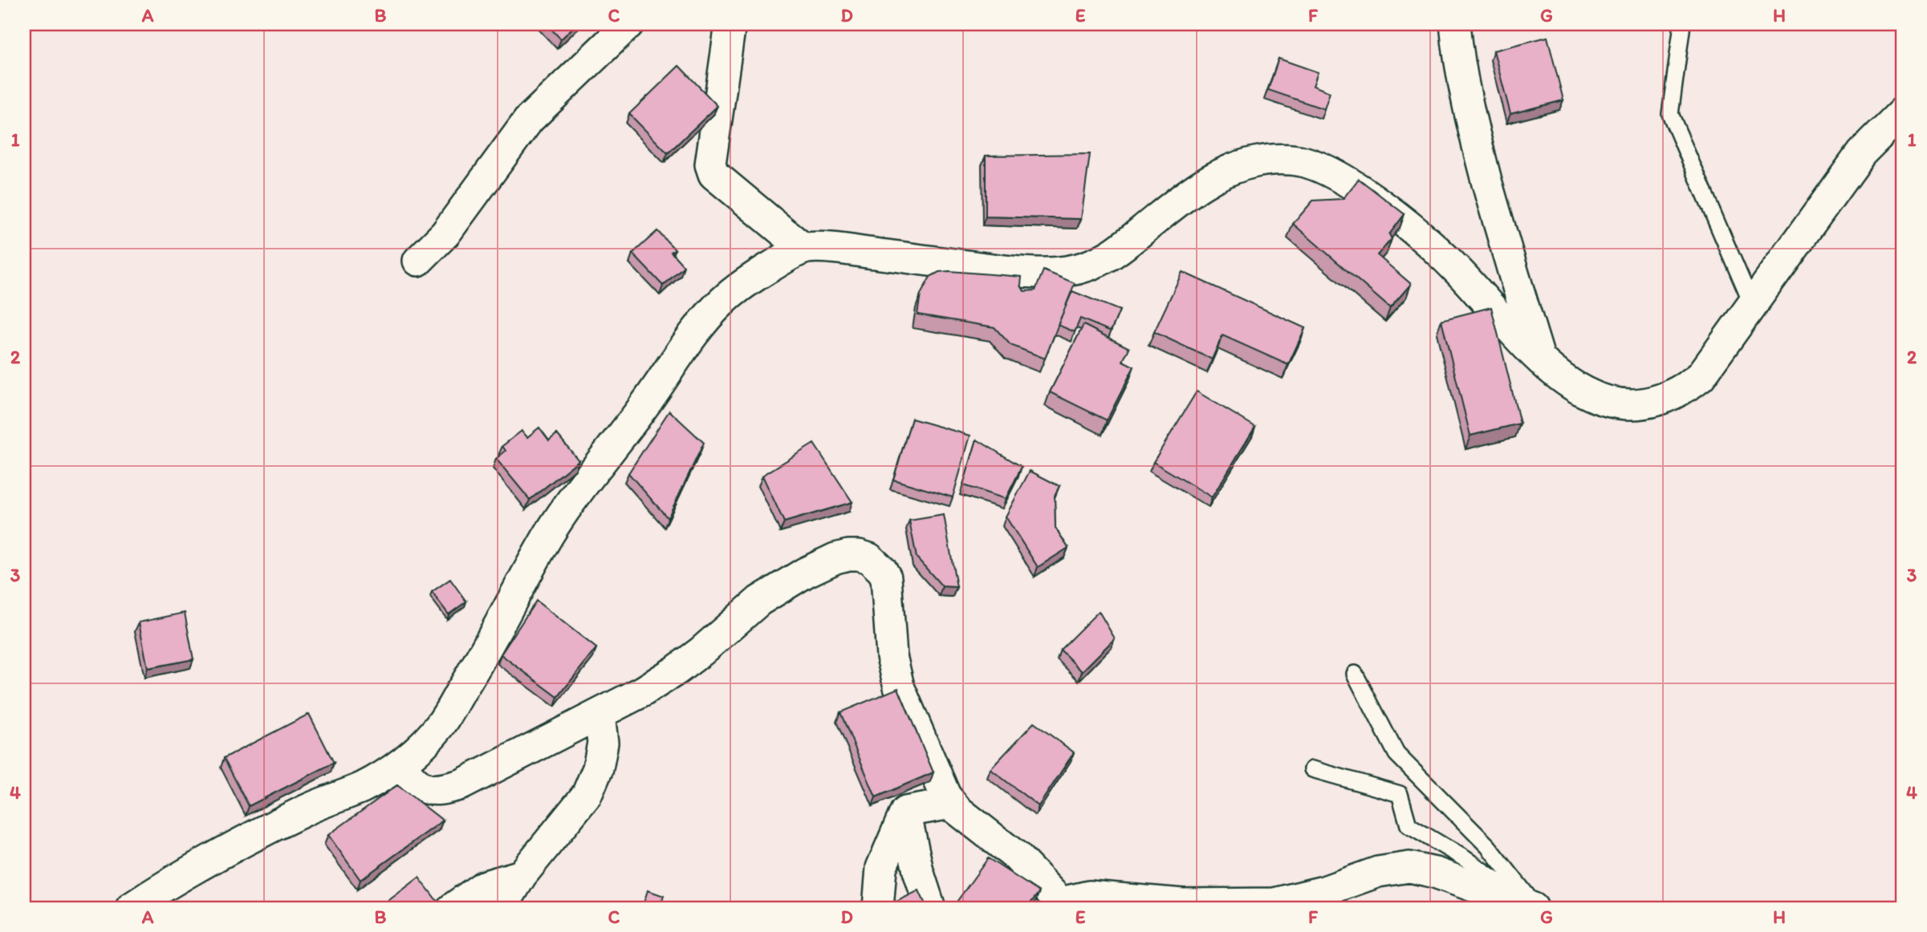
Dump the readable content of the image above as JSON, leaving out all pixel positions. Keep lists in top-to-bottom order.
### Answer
{
  "grid": {
    "columns": [
      "A",
      "B",
      "C",
      "D",
      "E",
      "F",
      "G",
      "H"
    ],
    "rows": [
      "1",
      "2",
      "3",
      "4"
    ]
  }
}
